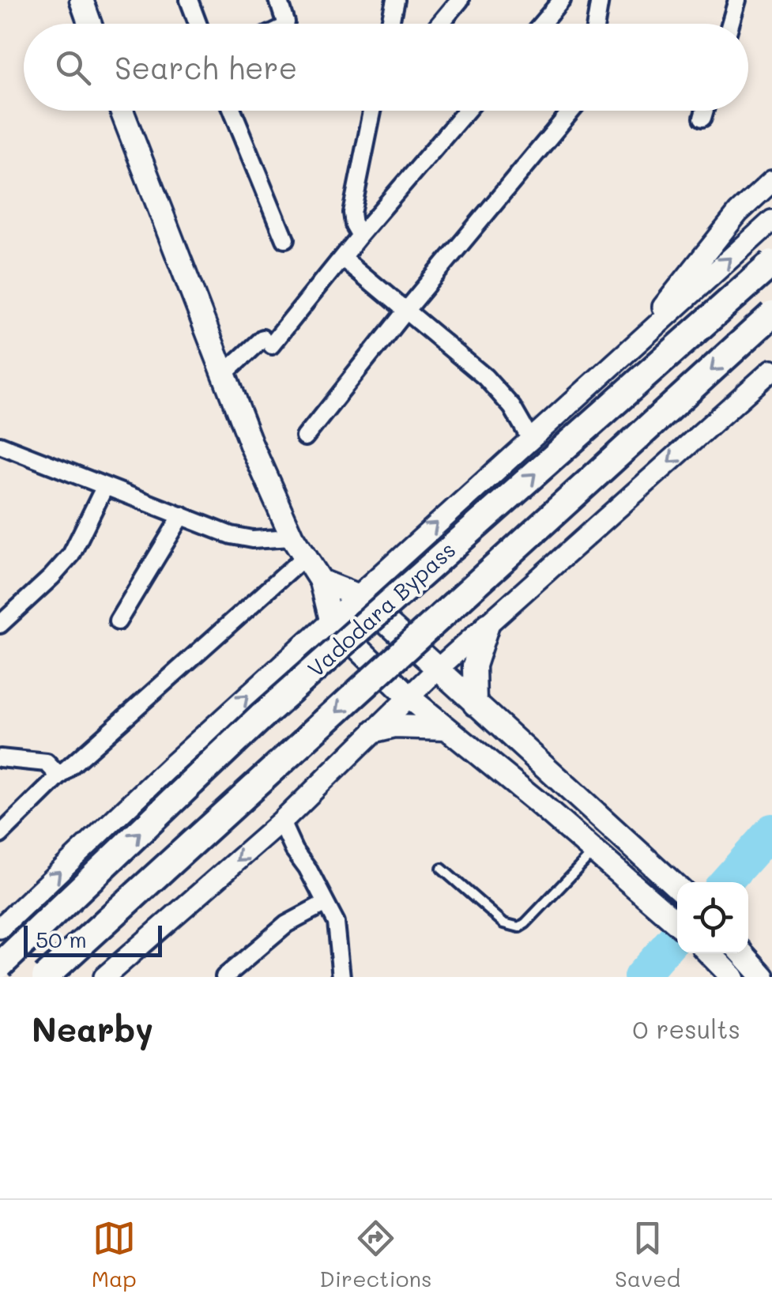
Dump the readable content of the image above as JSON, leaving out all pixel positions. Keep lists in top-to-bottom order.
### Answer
{
  "streets": {
    "highway": ["Vadodara Bypass"]
  },
  "scale_bar": "50 m",
  "page": {
    "search": "Search here",
    "scale": "50 m",
    "heading": ["Nearby", "0 results"],
    "nav": ["Map", "Directions", "Saved"]
  }
}
